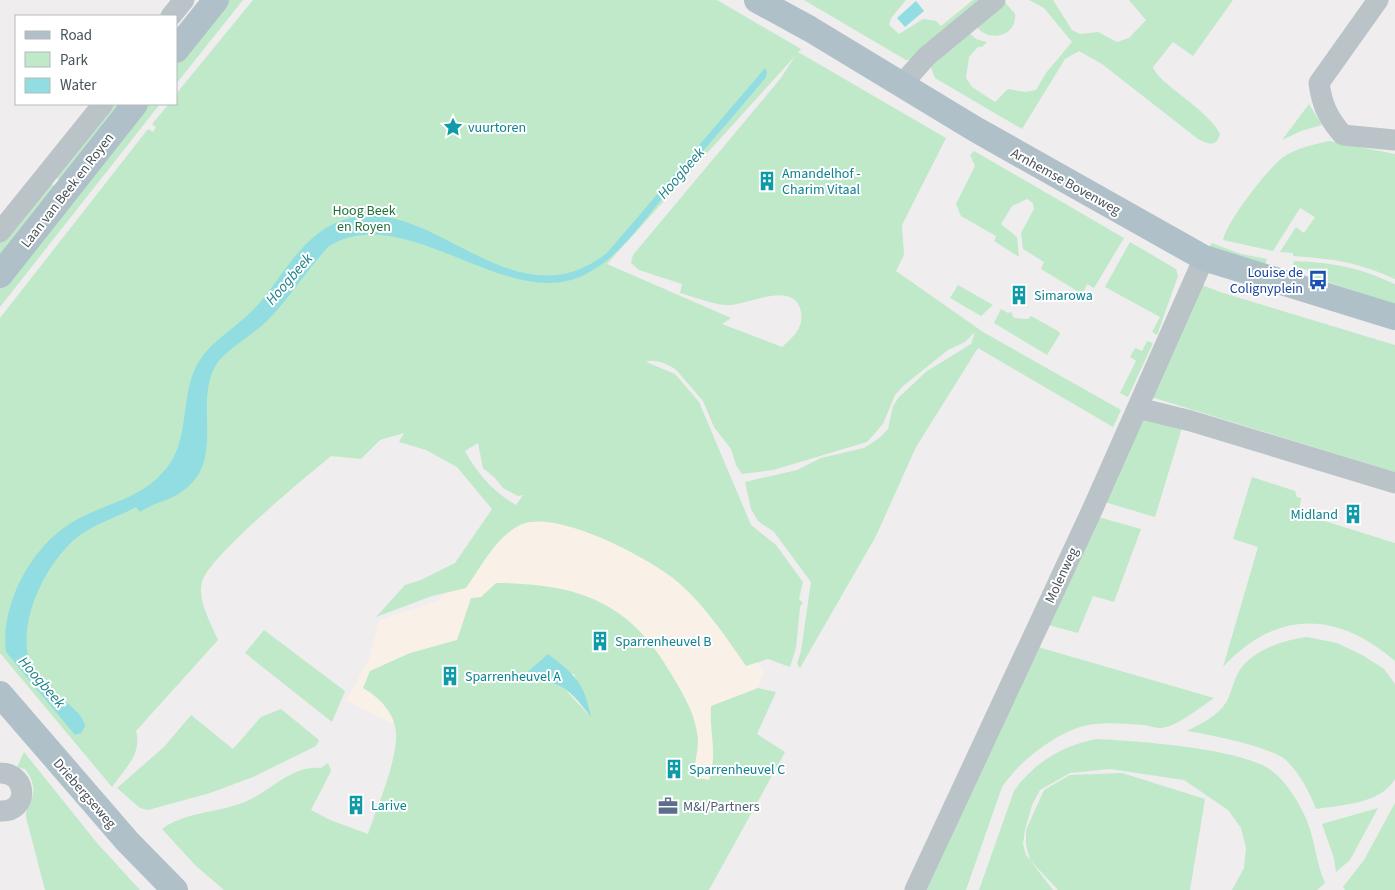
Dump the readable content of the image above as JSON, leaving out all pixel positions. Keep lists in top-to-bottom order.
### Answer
{
  "streets": {
    "main road": ["Arnhemse Bovenweg", "Laan van Beek en Royen", "Driebergseweg"],
    "street": ["Molenweg"]
  },
  "crossings": [
    ["Arnhemse Bovenweg", "Molenweg"]
  ],
  "water": ["Hoogbeek"],
  "parks": ["Hoog Beek en Royen"],
  "places": {
    "place": ["vuurtoren"],
    "building": [
      "Amandelhof - Charim Vitaal",
      "Simarowa",
      "Midland",
      "Sparrenheuvel B",
      "Sparrenheuvel A",
      "Sparrenheuvel C",
      "Larive"
    ],
    "bus stop": ["Louise de Colignyplein"],
    "office": ["M&I/Partners"]
  },
  "legend": ["Road", "Park", "Water"]
}
